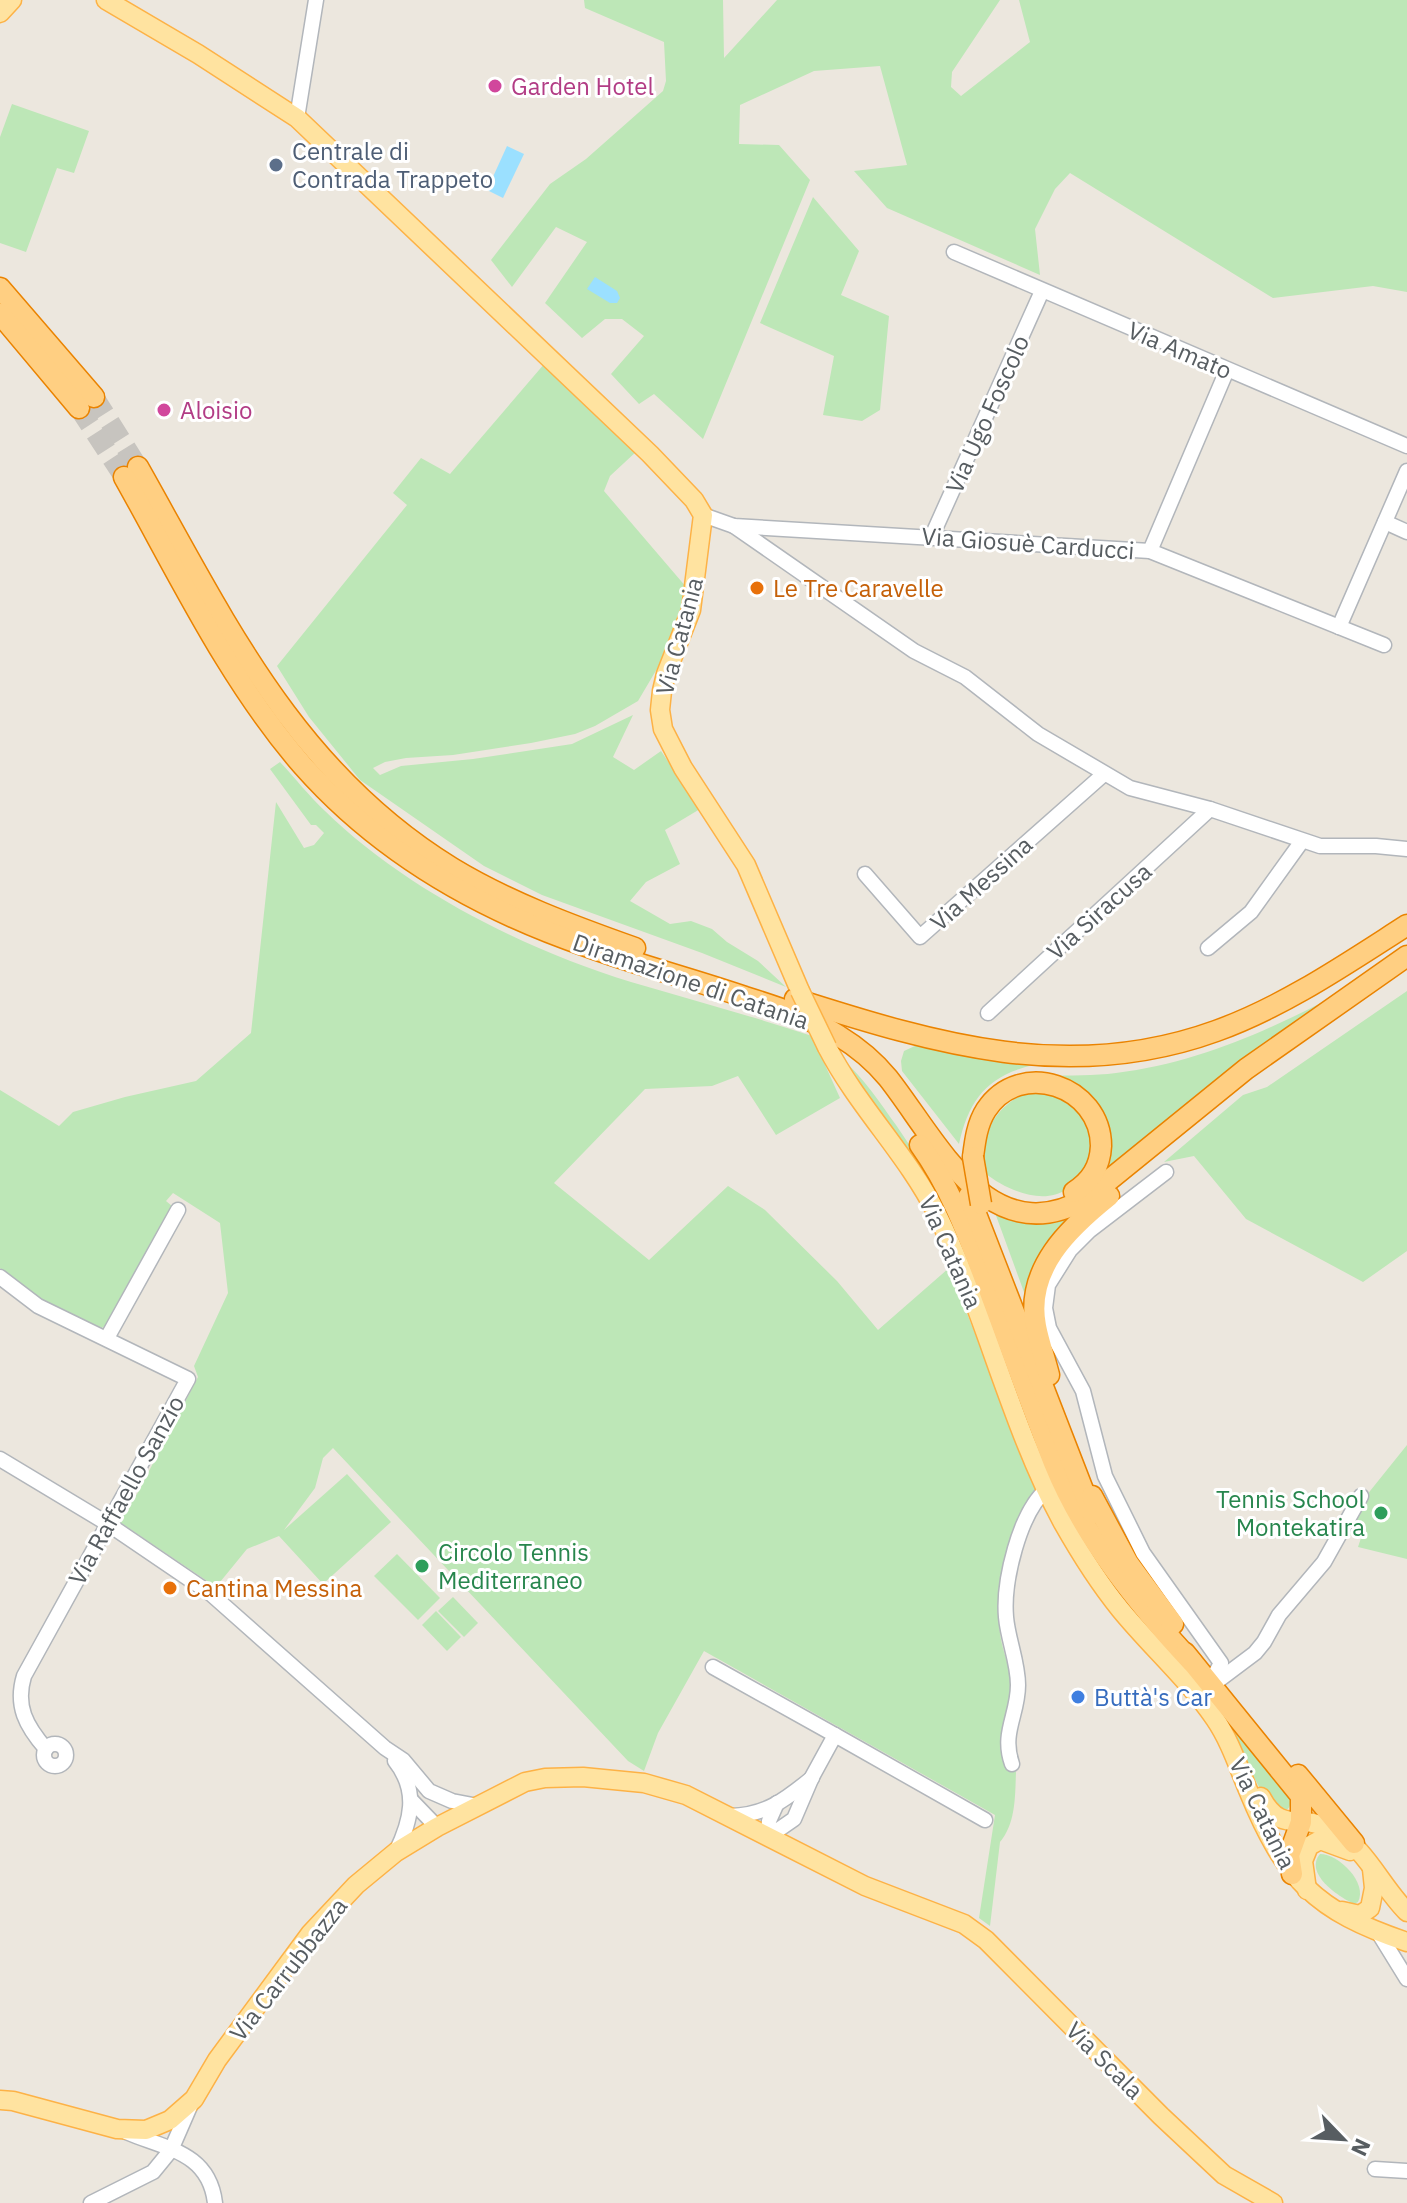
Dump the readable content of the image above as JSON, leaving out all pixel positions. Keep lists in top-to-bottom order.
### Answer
{
  "streets": {
    "highway": ["Diramazione di Catania"],
    "main road": ["Via Catania", "Via Carrubbazza", "Via Scala"],
    "street": [
      "Via Amato",
      "Via Ugo Foscolo",
      "Via Giosuè Carducci",
      "Via Messina",
      "Via Siracusa",
      "Via Raffaello Sanzio"
    ]
  },
  "crossings": [
    ["Via Amato", "Via Ugo Foscolo"],
    ["Via Ugo Foscolo", "Via Giosuè Carducci"],
    ["Via Giosuè Carducci", "Via Catania"],
    ["Via Carrubbazza", "Via Scala"]
  ],
  "places": [
    "Garden Hotel",
    "Centrale di Contrada Trappeto",
    "Aloisio",
    "Le Tre Caravelle",
    "Tennis School Montekatira",
    "Circolo Tennis Mediterraneo",
    "Cantina Messina",
    "Buttà's Car"
  ],
  "north": "bottom right"
}
